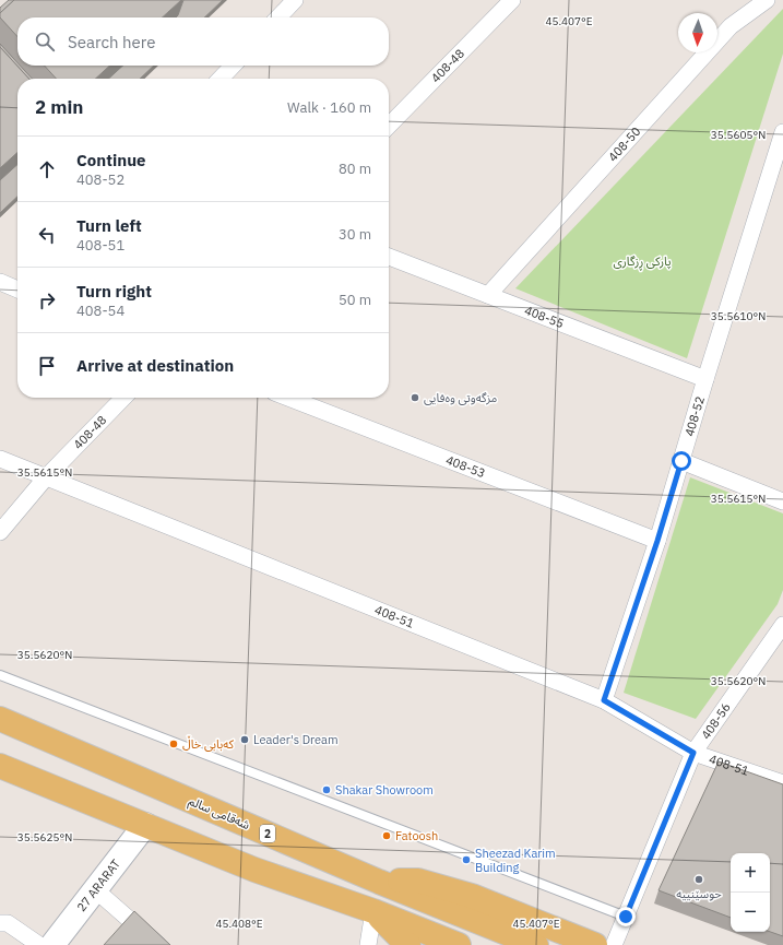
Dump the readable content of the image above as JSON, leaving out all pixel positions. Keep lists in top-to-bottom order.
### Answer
{
  "streets": {
    "main road": ["شەقامی سالم", "2"],
    "street": [
      "408-48",
      "408-50",
      "408-55",
      "408-52",
      "408-53",
      "408-51",
      "408-56",
      "27 ARARAT"
    ]
  },
  "crossings": [
    ["408-48", "408-51"],
    ["408-50", "408-55"],
    ["408-55", "408-52"],
    ["408-52", "408-53"],
    ["408-52", "408-51"],
    ["408-51", "408-56"]
  ],
  "parks": ["پارکی ڕزگاری"],
  "places": [
    "مزگەوتی وەفایی",
    "Leader's Dream",
    "کەبابی خاڵ",
    "Shakar Showroom",
    "Fatoosh",
    "Sheezad Karim Building",
    "حوسێنییە"
  ],
  "north": "bottom",
  "page": {
    "search": "Search here",
    "heading": ["2 min", "Walk · 160 m"],
    "list": [
      ["Continue", "408-52", "80 m"],
      ["Turn left", "408-51", "30 m"],
      ["Turn right", "408-54", "50 m"],
      "Arrive at destination"
    ],
    "map_buttons": ["+", "−"]
  },
  "coordinates": [
    "45.407°E",
    "35.5605°N",
    "35.5610°N",
    "35.5615°N",
    "35.5620°N",
    "35.5625°N",
    "45.408°E"
  ]
}
